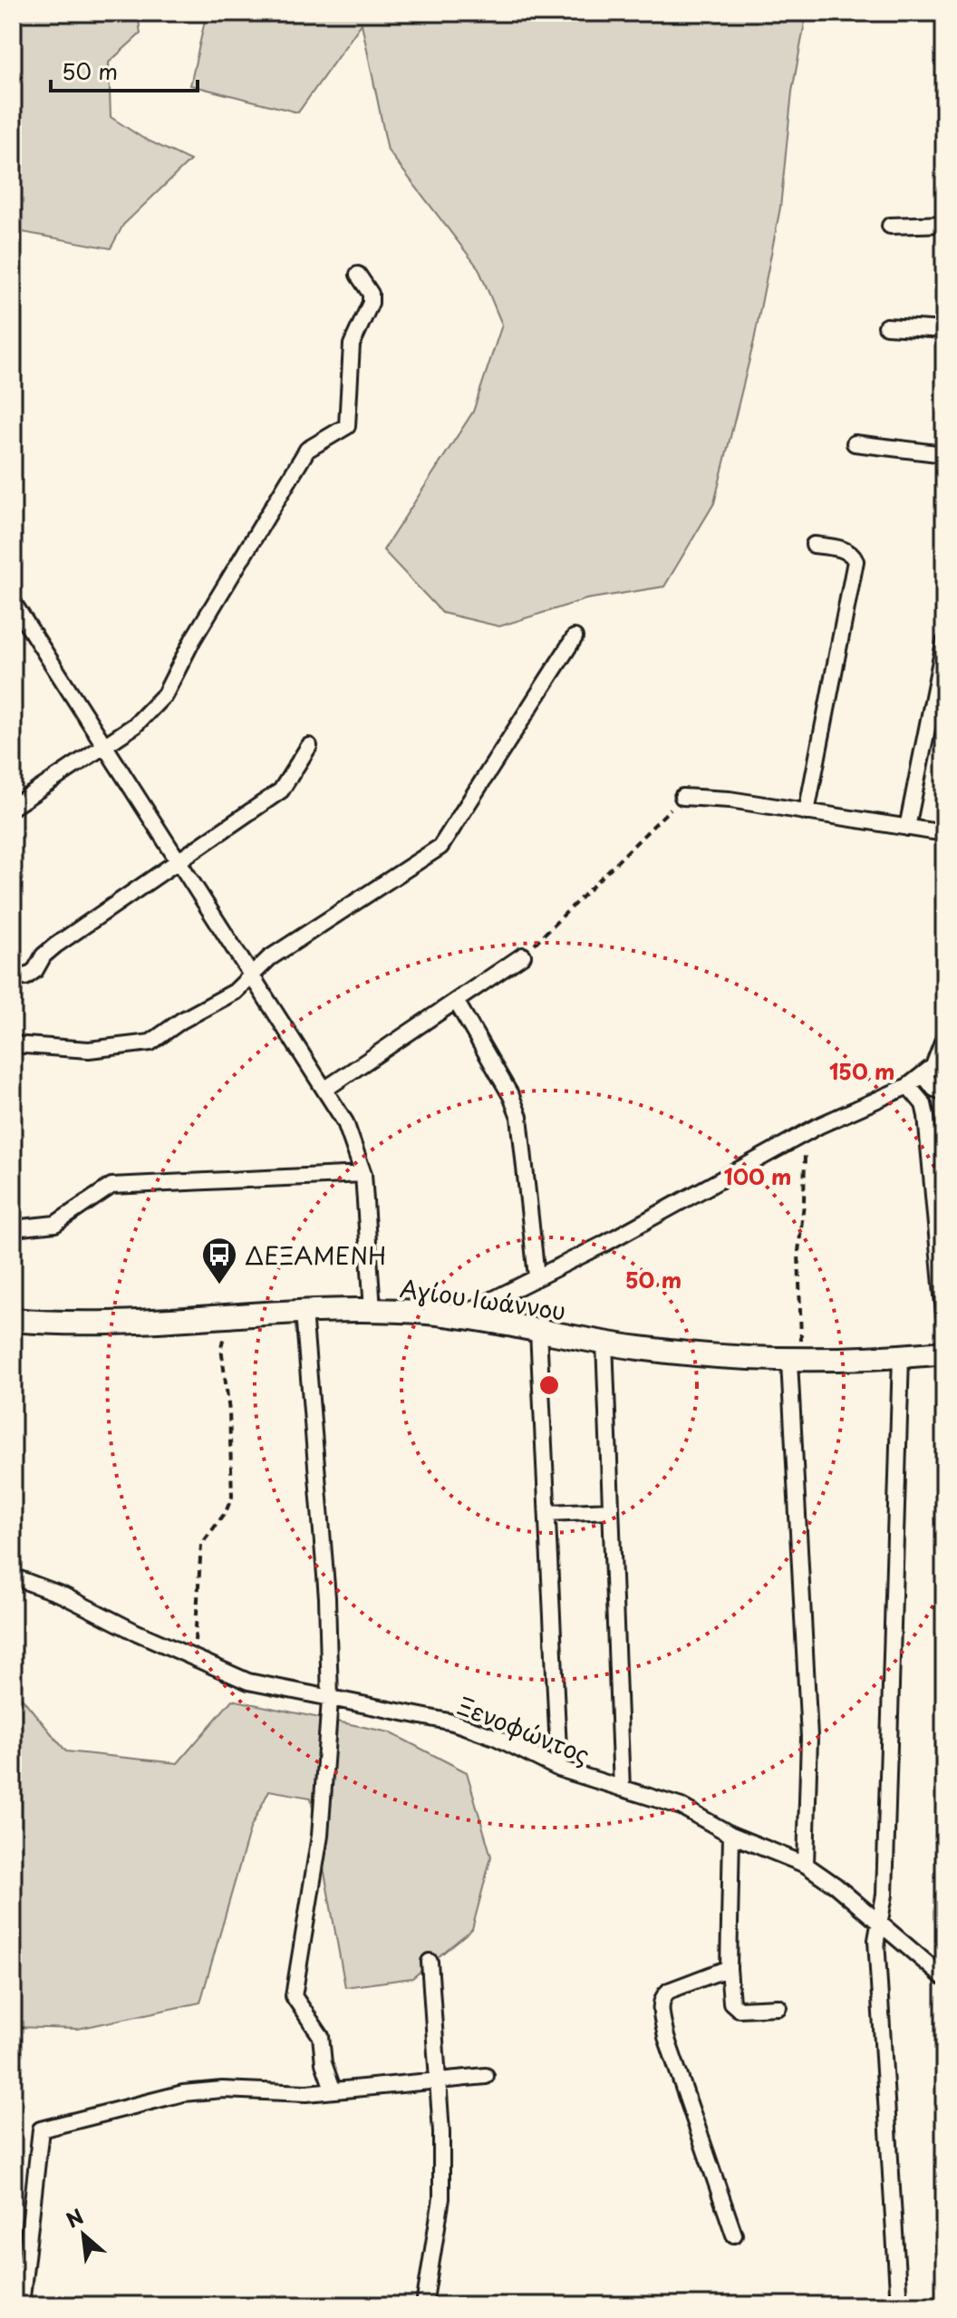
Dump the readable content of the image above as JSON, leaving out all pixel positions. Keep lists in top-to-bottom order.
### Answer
{
  "streets": {
    "street": ["Αγίου Ιωάννου", "Ξενοφώντος"]
  },
  "places": {
    "bus stop": ["ΔΕΞΑΜΕΝΗ"]
  },
  "scale_bar": "50 m",
  "north": "top left",
  "rings": ["150 m", "100 m", "50 m"]
}
